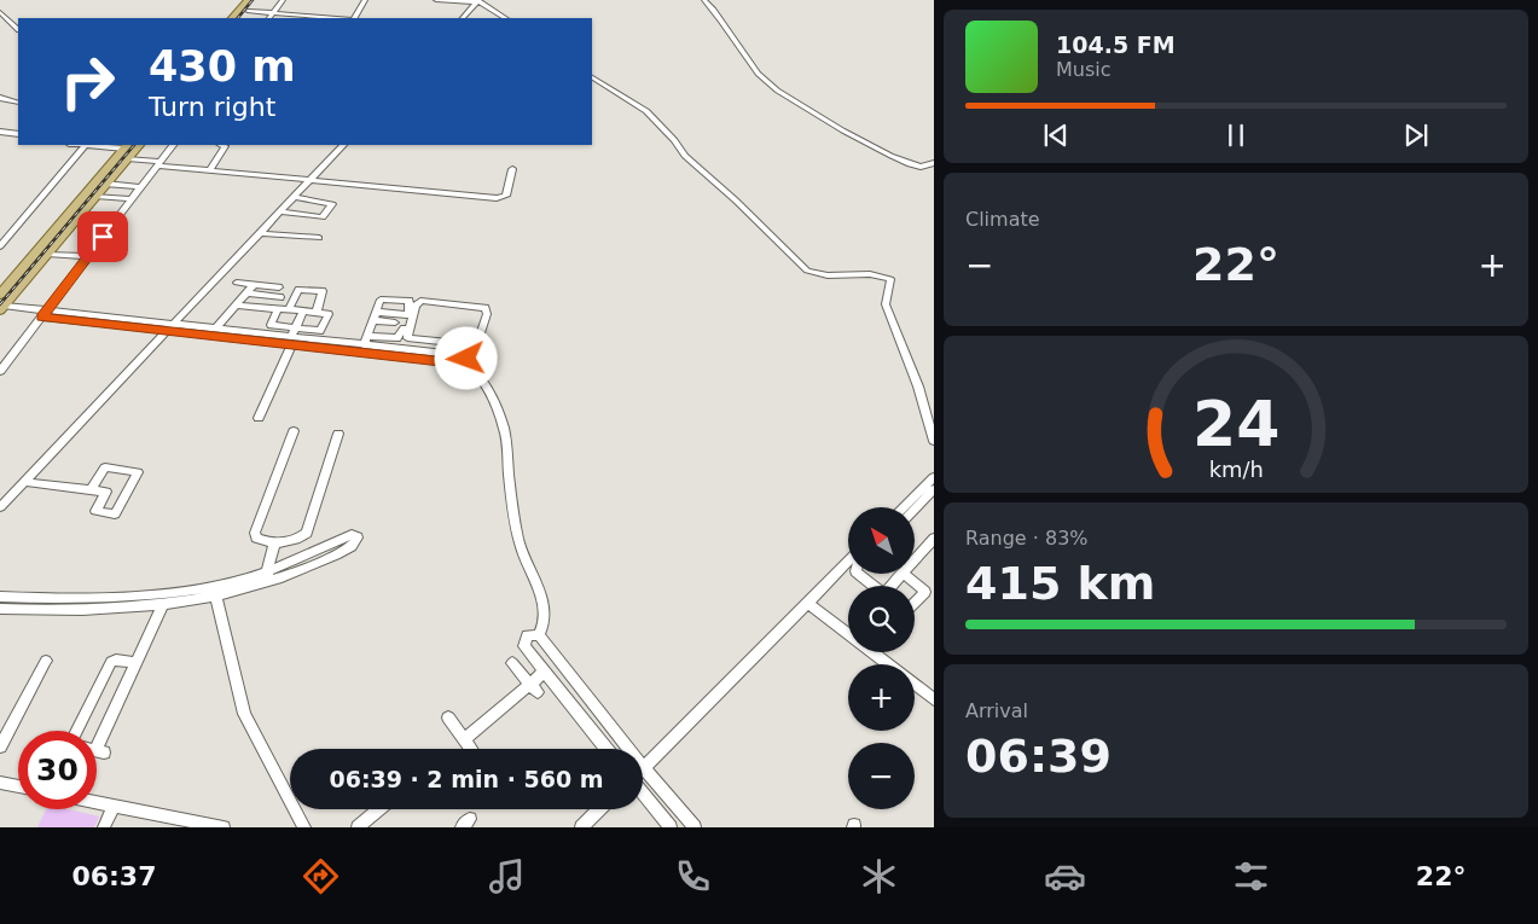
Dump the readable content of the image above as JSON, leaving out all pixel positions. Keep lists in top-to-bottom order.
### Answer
{
  "north": "top left",
  "page": {
    "turn": ["430 m", "Turn right"],
    "song": ["104.5 FM", "Music"],
    "tile": [
      "Climate",
      ["Range · 83%", "415 km"],
      ["Arrival", "06:39"]
    ],
    "heat": ["−", "22°", "+"],
    "map_buttons": ["+", "−"],
    "limit": "30",
    "trip": "06:39 · 2 min · 560 m",
    "tabs": ["06:37", "22°"],
    "gauge": ["24", "km/h"]
  }
}
